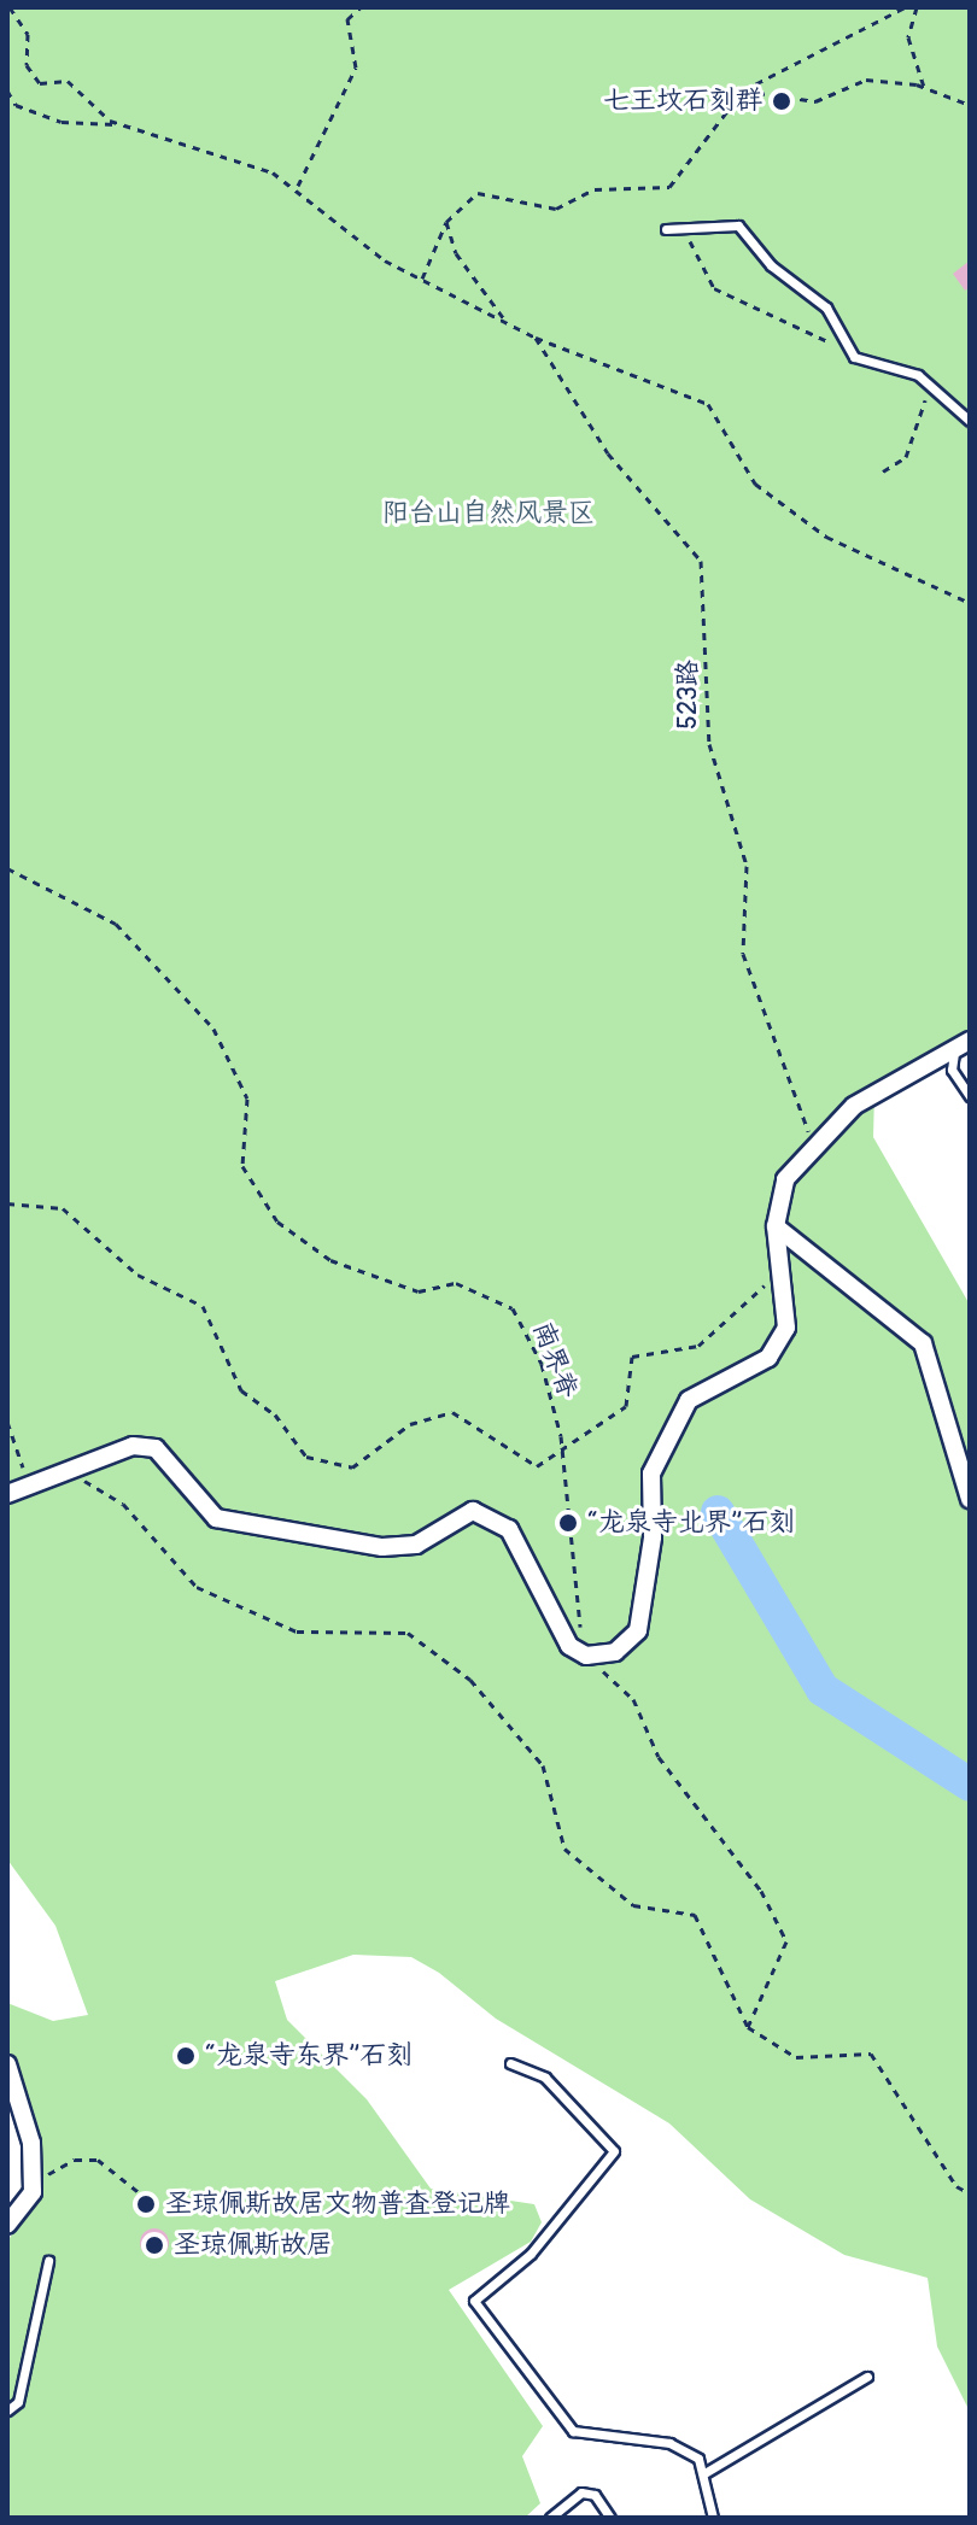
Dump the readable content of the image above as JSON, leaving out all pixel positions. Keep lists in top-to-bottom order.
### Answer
{
  "streets": {
    "path": ["523路", "南界脊"]
  },
  "parks": ["阳台山自然风景区"],
  "places": [
    "七王坟石刻群",
    "“龙泉寺北界”石刻",
    "“龙泉寺东界”石刻",
    "圣琼佩斯故居文物普查登记牌",
    "圣琼佩斯故居"
  ]
}
